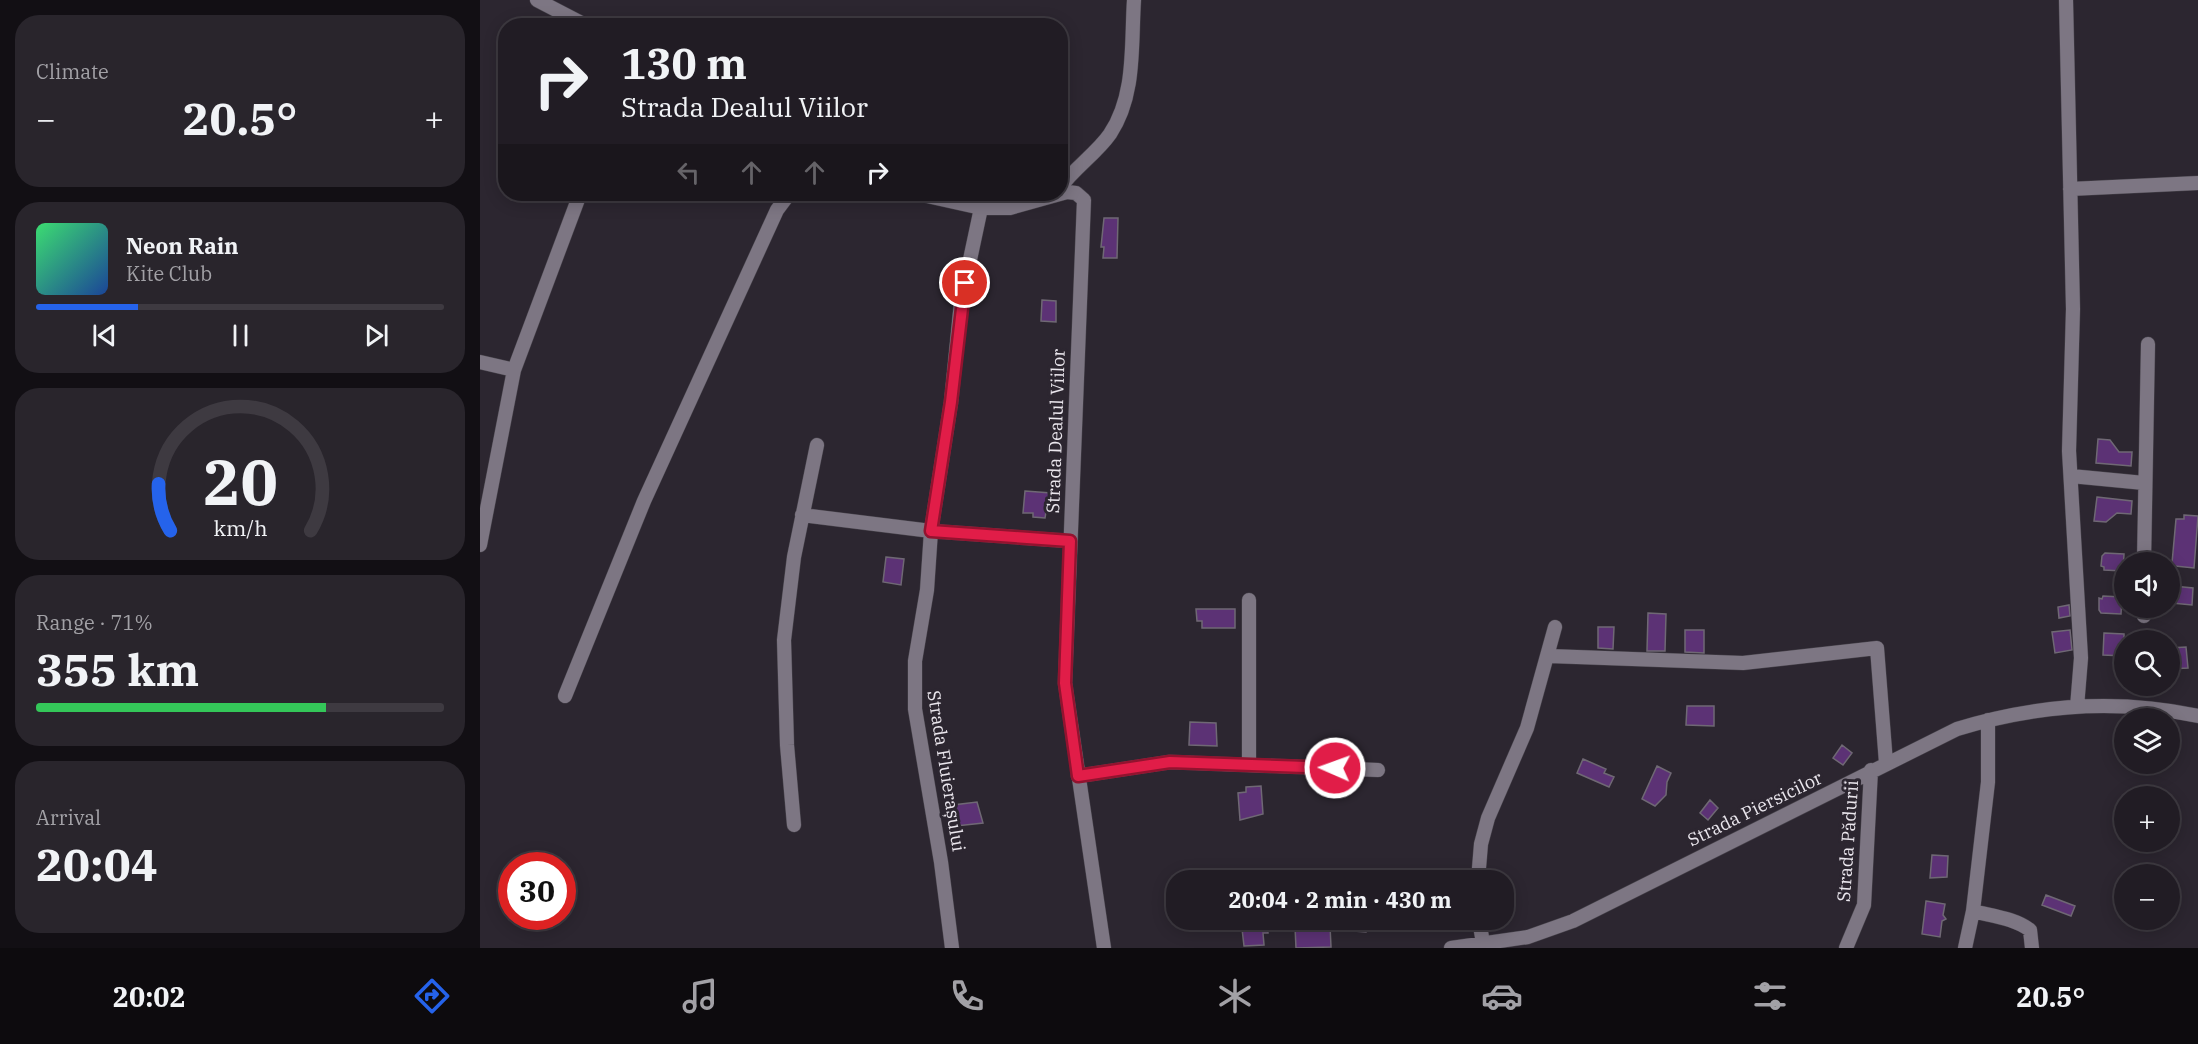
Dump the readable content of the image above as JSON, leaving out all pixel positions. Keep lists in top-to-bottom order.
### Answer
{
  "streets": {
    "street": [
      "Strada Dealul Viilor",
      "Strada Fluierașului",
      "Strada Piersicilor",
      "Strada Pădurii"
    ]
  },
  "crossings": [
    ["Strada Piersicilor", "Strada Pădurii"]
  ],
  "page": {
    "tile": [
      "Climate",
      ["Range · 71%", "355 km"],
      ["Arrival", "20:04"]
    ],
    "turn": ["130 m", "Strada Dealul Viilor"],
    "heat": ["−", "20.5°", "+"],
    "song": ["Neon Rain", "Kite Club"],
    "map_buttons": ["+", "−"],
    "limit": "30",
    "trip": "20:04 · 2 min · 430 m",
    "tabs": ["20:02", "20.5°"],
    "gauge": ["20", "km/h"]
  }
}
